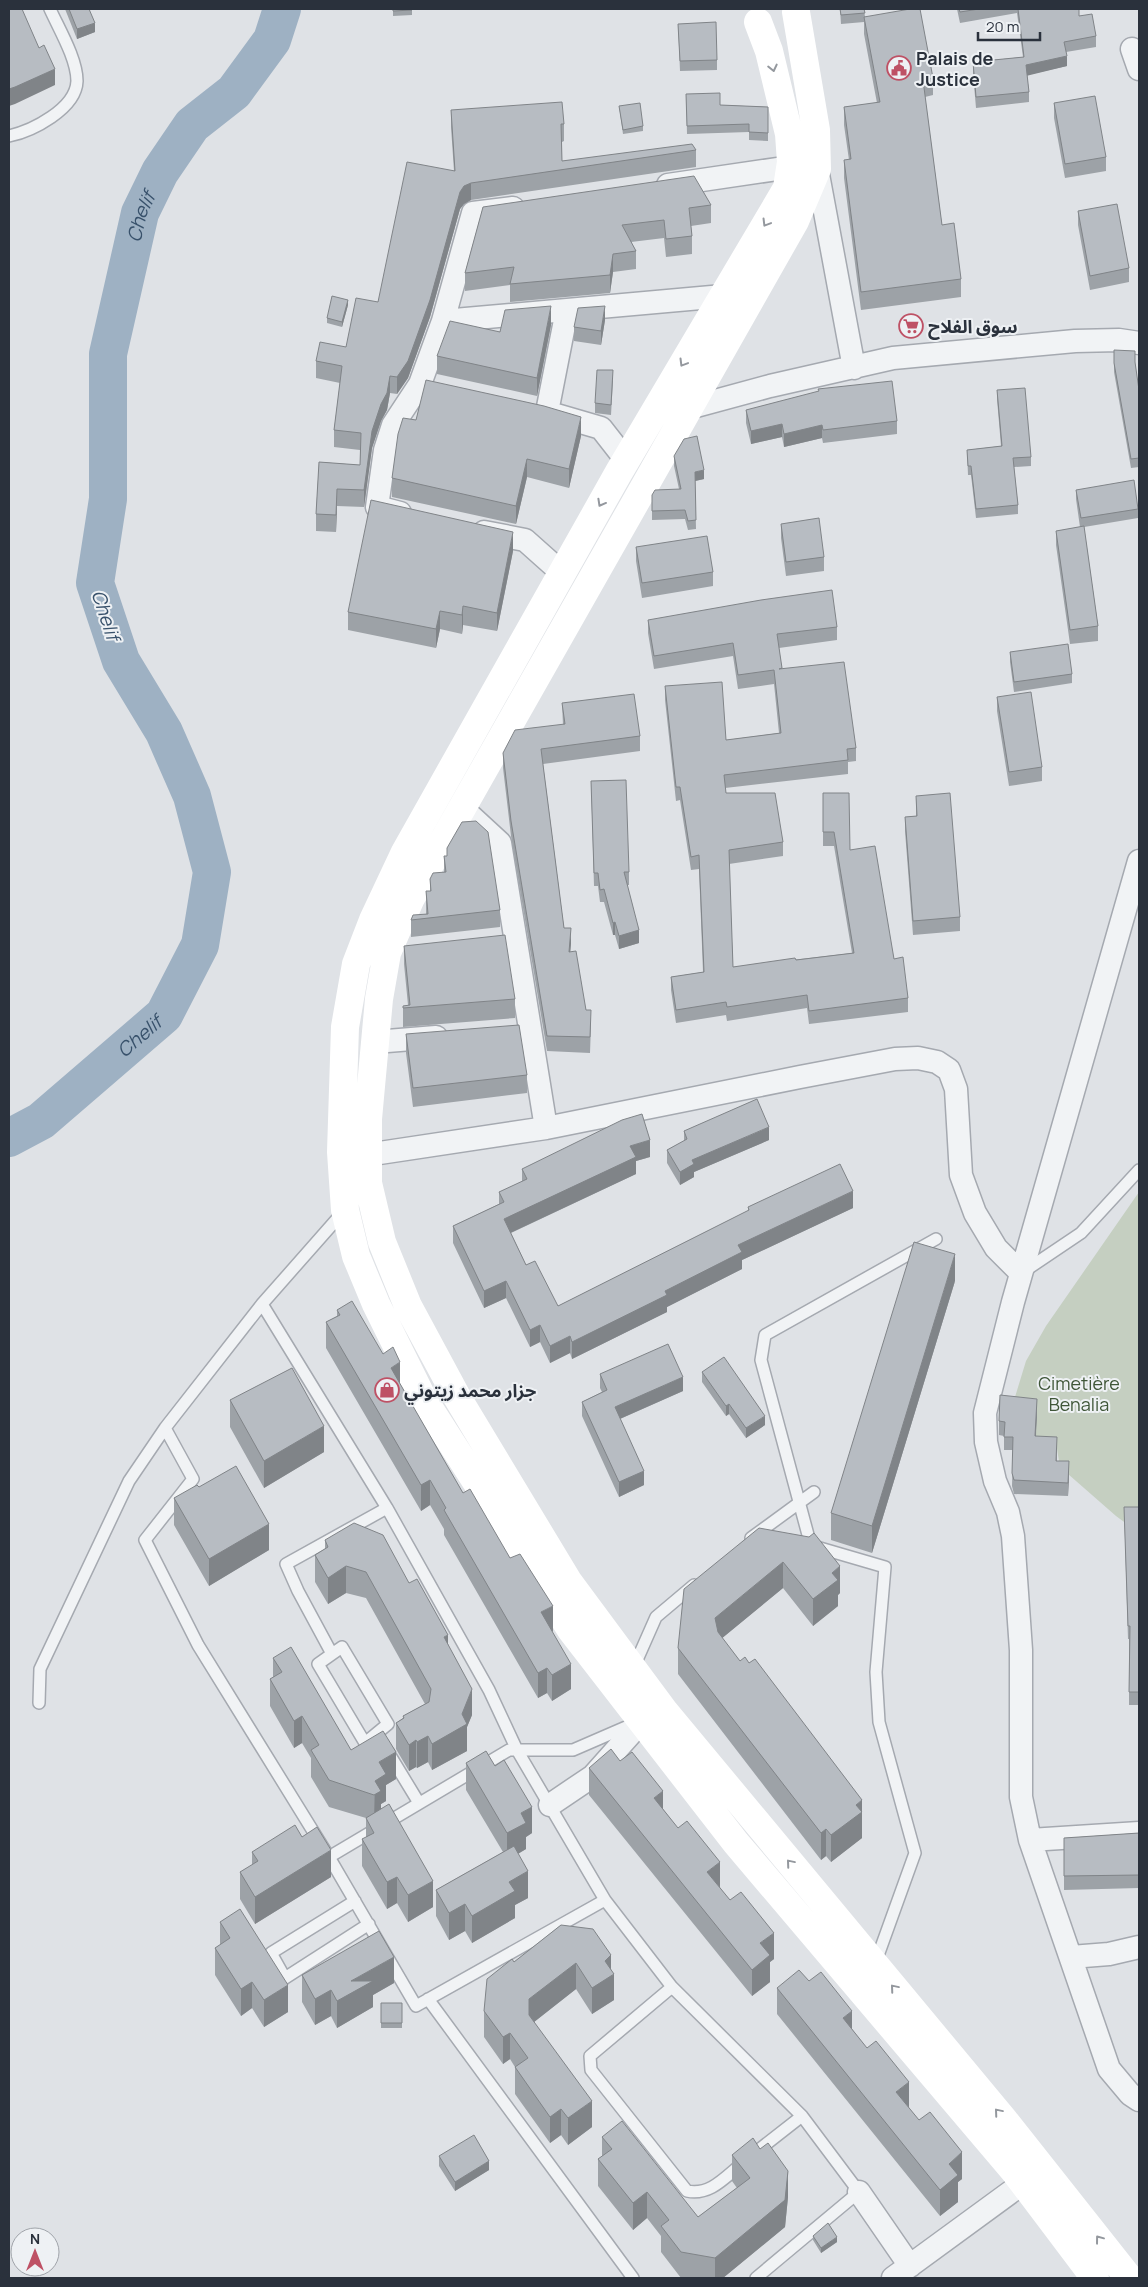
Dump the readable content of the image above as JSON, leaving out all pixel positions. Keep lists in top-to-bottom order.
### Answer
{
  "water": ["Chelif"],
  "parks": ["Cimetière Benalia"],
  "places": {
    "public building": ["Palais de Justice"],
    "supermarket": ["سوق الفلاح"],
    "shop": ["جزار محمد زيتوني"]
  },
  "scale_bar": "20 m",
  "north": "top"
}
